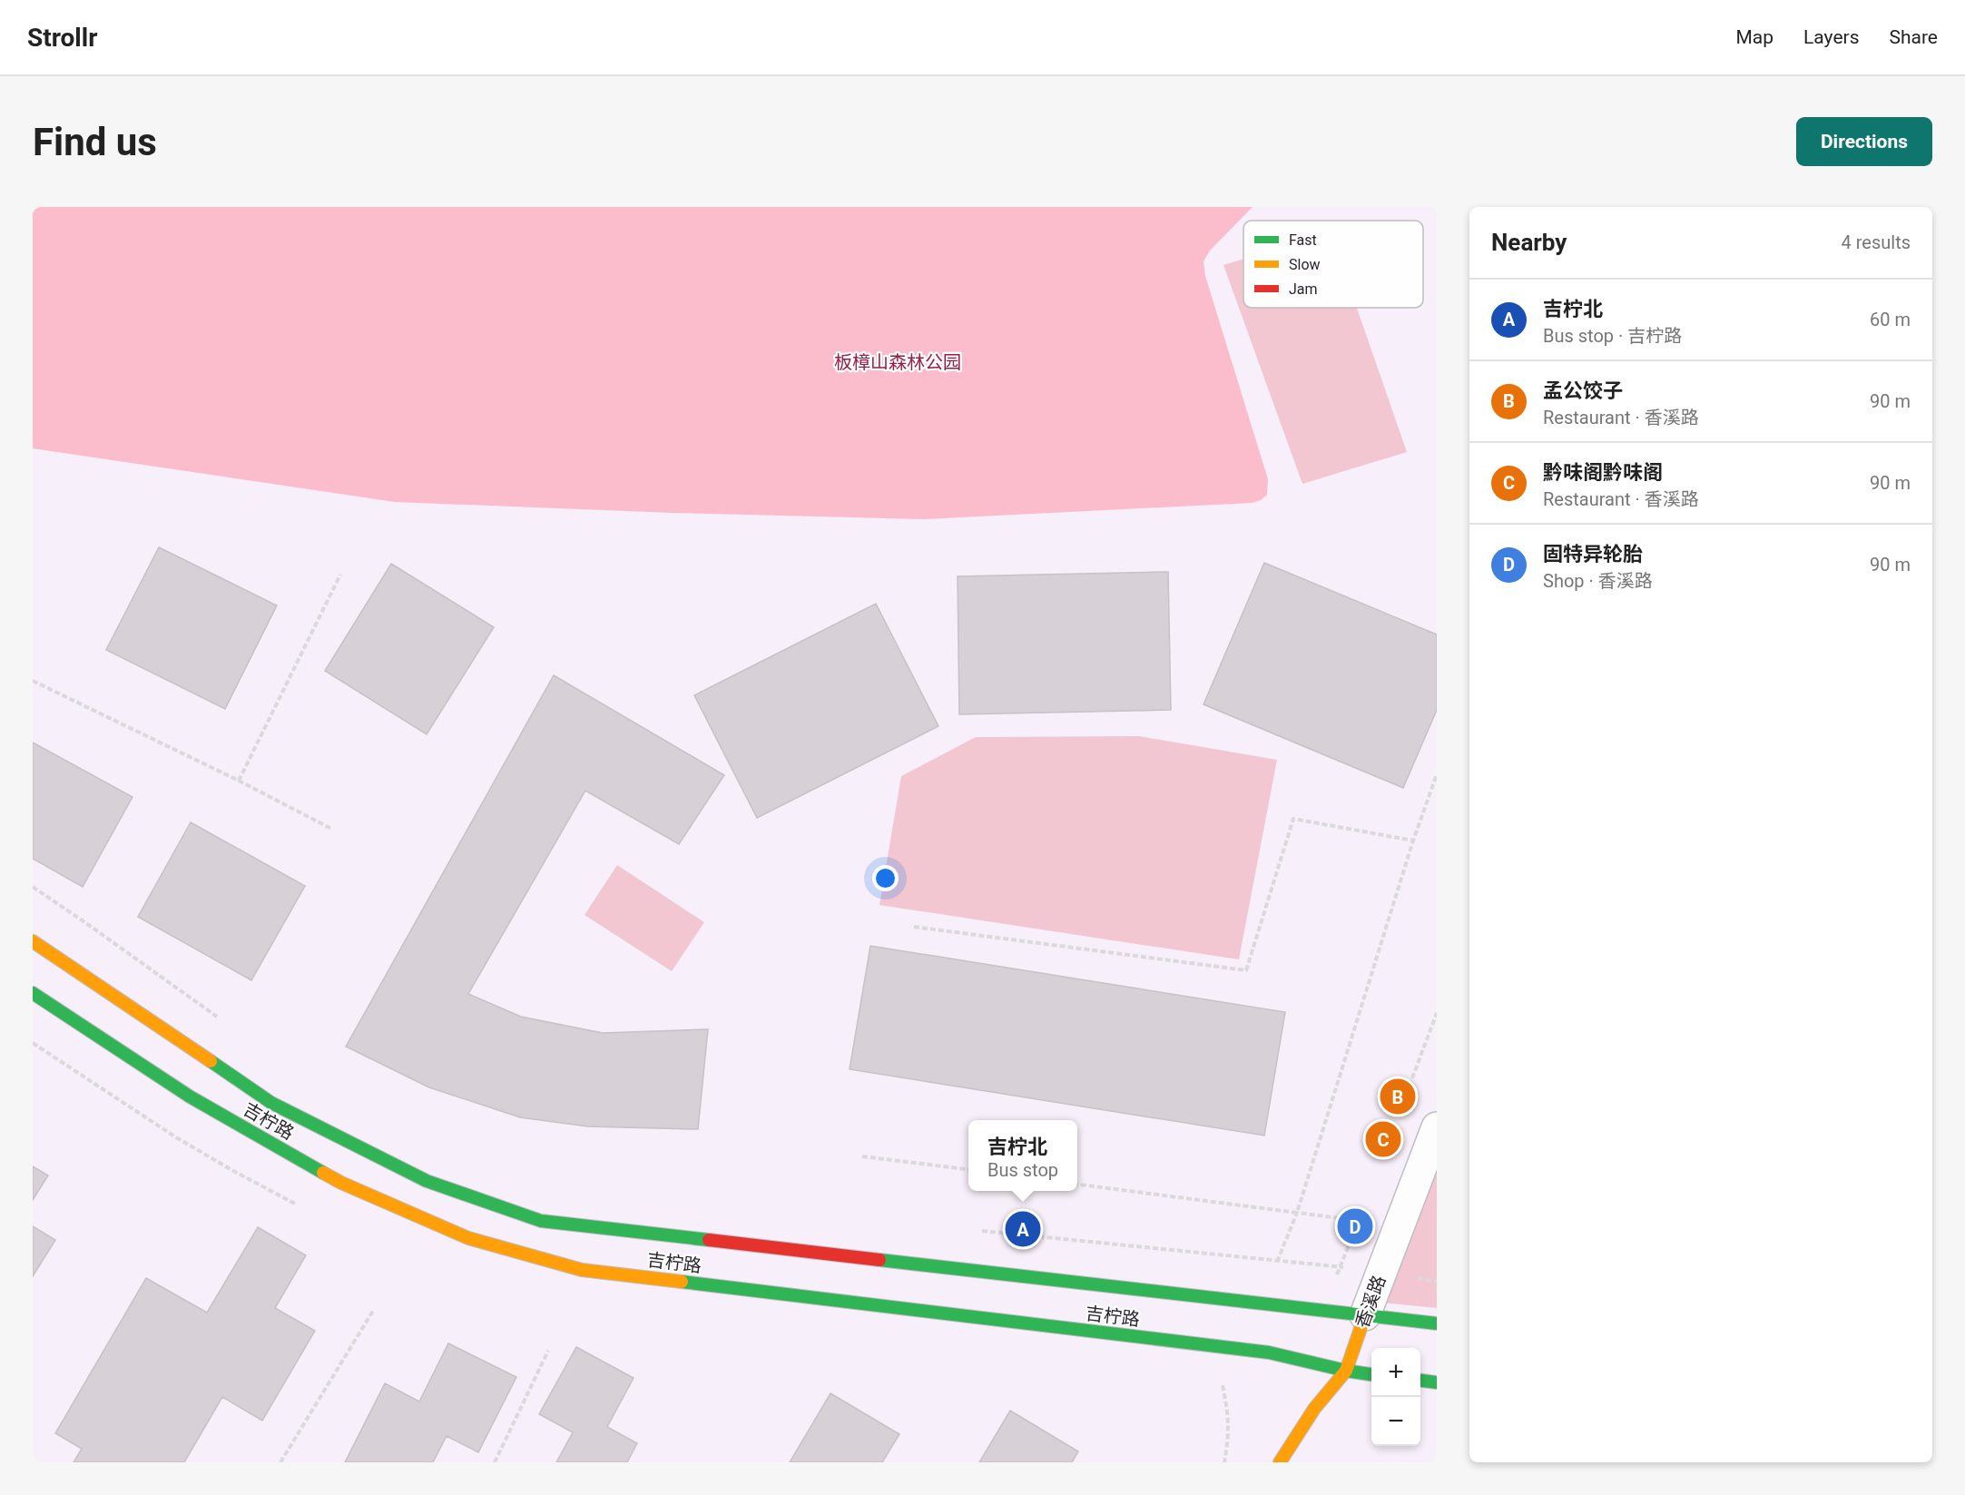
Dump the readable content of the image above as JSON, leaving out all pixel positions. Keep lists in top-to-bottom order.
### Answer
{
  "streets": {
    "main road": ["吉柠路", "香溪路"]
  },
  "crossings": [
    ["吉柠路", "香溪路"]
  ],
  "parks": ["板樟山森林公园"],
  "legend": ["Fast", "Slow", "Jam"],
  "page": {
    "header": "Strollr",
    "nav": ["Map", "Layers", "Share"],
    "buttons": "Directions",
    "title": "Find us",
    "heading": ["Nearby", "4 results"],
    "list": [
      {
        "mark": "A",
        "name": "吉柠北",
        "note": "Bus stop · 吉柠路",
        "value": "60 m"
      },
      {
        "mark": "B",
        "name": "孟公饺子",
        "note": "Restaurant · 香溪路",
        "value": "90 m"
      },
      {
        "mark": "C",
        "name": "黔味阁黔味阁",
        "note": "Restaurant · 香溪路",
        "value": "90 m"
      },
      {
        "mark": "D",
        "name": "固特异轮胎",
        "note": "Shop · 香溪路",
        "value": "90 m"
      }
    ],
    "pins": [
      "B",
      "C",
      "D",
      "A"
    ],
    "popup": ["吉柠北", "Bus stop"],
    "map_buttons": ["+", "−"]
  }
}
